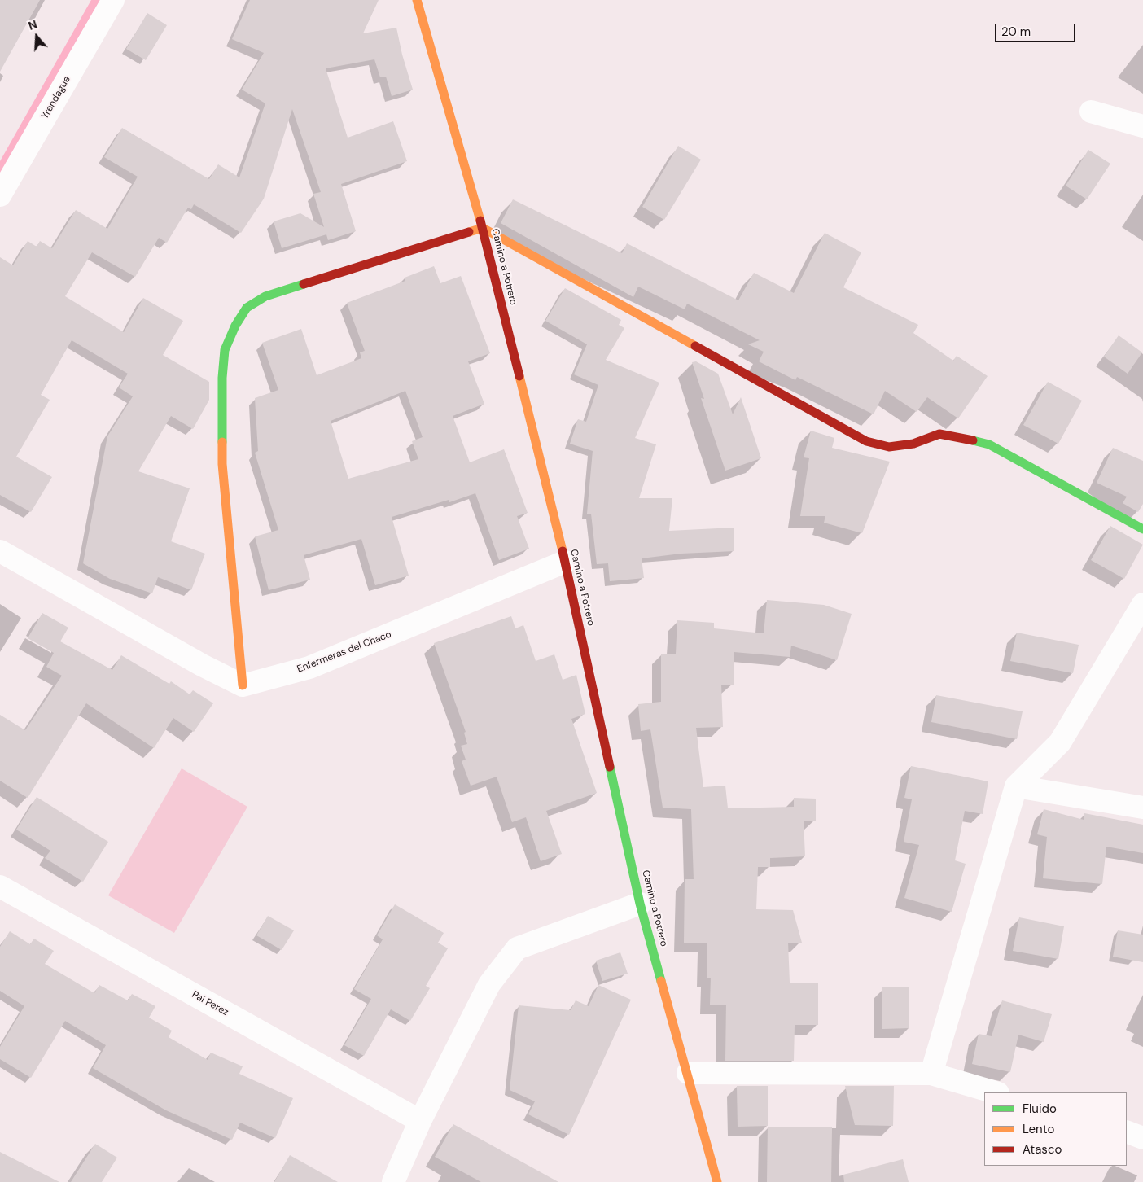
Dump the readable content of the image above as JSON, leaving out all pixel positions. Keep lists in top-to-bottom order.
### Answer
{
  "streets": {
    "street": [
      "Yrendague",
      "Camino a Potrero",
      "Enfermeras del Chaco",
      "Pai Perez"
    ]
  },
  "crossings": [
    ["Camino a Potrero", "Enfermeras del Chaco"]
  ],
  "legend": ["Fluido", "Lento", "Atasco"],
  "scale_bar": "20 m",
  "north": "top"
}
